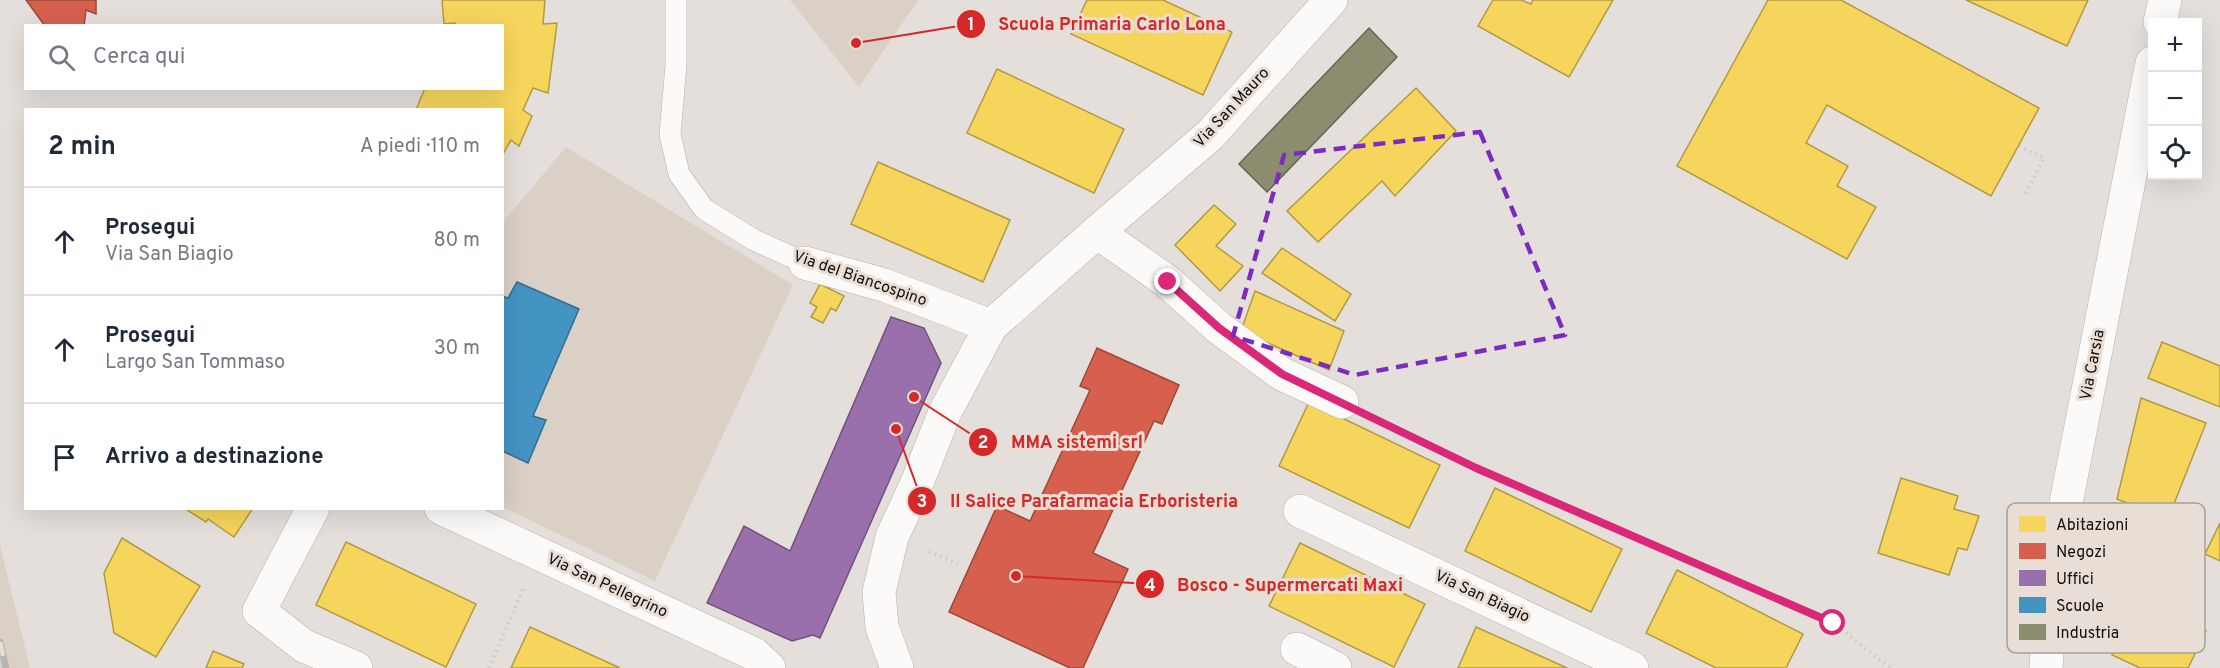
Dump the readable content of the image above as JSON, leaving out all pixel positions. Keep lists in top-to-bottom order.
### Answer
{
  "streets": {
    "street": [
      "Via San Mauro",
      "Via del Biancospino",
      "Via Carsia",
      "Via San Pellegrino",
      "Via San Biagio"
    ]
  },
  "crossings": [
    ["Via San Mauro", "Via del Biancospino"]
  ],
  "places": [
    "Scuola Primaria Carlo Lona",
    "MMA sistemi srl",
    "Il Salice Parafarmacia Erboristeria",
    "Bosco - Supermercati Maxi"
  ],
  "legend": [
    "Abitazioni",
    "Negozi",
    "Uffici",
    "Scuole",
    "Industria"
  ],
  "page": {
    "map_buttons": ["+", "−"],
    "search": "Cerca qui",
    "heading": ["2 min", "A piedi · 110 m"],
    "list": [
      ["Prosegui", "Via San Biagio", "80 m"],
      ["Prosegui", "Largo San Tommaso", "30 m"],
      "Arrivo a destinazione"
    ]
  }
}
